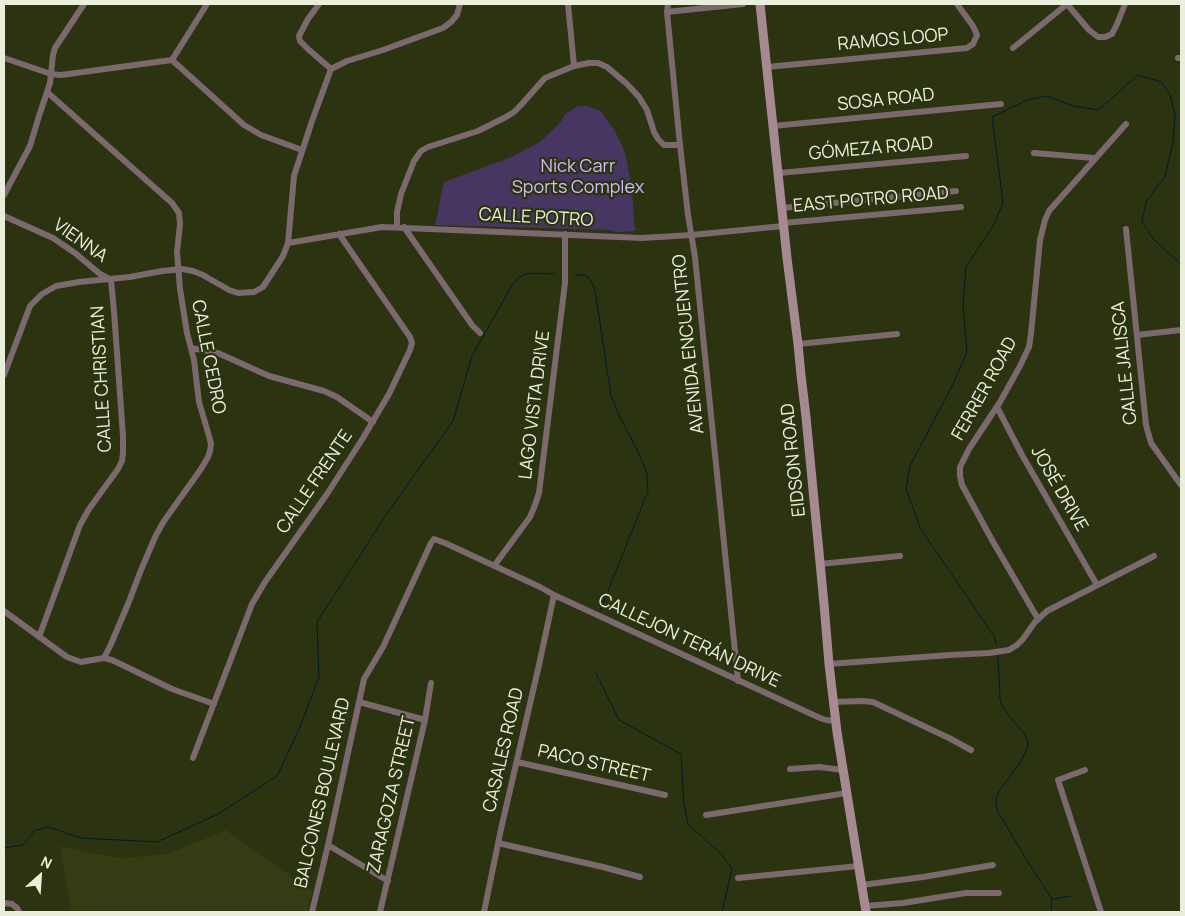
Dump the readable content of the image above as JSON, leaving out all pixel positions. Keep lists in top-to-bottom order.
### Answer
{
  "streets": {
    "street": [
      "RAMOS LOOP",
      "SOSA ROAD",
      "GÓMEZA ROAD",
      "EAST POTRO ROAD",
      "CALLE POTRO",
      "VIENNA",
      "AVENIDA ENCUENTRO",
      "CALLE CEDRO",
      "CALLE JALISCA",
      "CALLE CHRISTIAN",
      "FERRER ROAD",
      "LAGO VISTA DRIVE",
      "EIDSON ROAD",
      "CALLE FRENTE",
      "JOSÉ DRIVE",
      "CALLEJON TERÁN DRIVE",
      "CASALES ROAD",
      "PACO STREET",
      "BALCONES BOULEVARD",
      "ZARAGOZA STREET"
    ]
  },
  "crossings": [
    ["RAMOS LOOP", "EIDSON ROAD"],
    ["SOSA ROAD", "EIDSON ROAD"],
    ["GÓMEZA ROAD", "EIDSON ROAD"],
    ["EAST POTRO ROAD", "CALLE POTRO"],
    ["EAST POTRO ROAD", "EIDSON ROAD"],
    ["CALLE POTRO", "AVENIDA ENCUENTRO"],
    ["CALLE POTRO", "LAGO VISTA DRIVE"],
    ["CALLE POTRO", "EIDSON ROAD"],
    ["CALLE POTRO", "CALLE FRENTE"],
    ["VIENNA", "CALLE CHRISTIAN"],
    ["AVENIDA ENCUENTRO", "CALLEJON TERÁN DRIVE"],
    ["FERRER ROAD", "JOSÉ DRIVE"],
    ["LAGO VISTA DRIVE", "CALLEJON TERÁN DRIVE"],
    ["EIDSON ROAD", "CALLEJON TERÁN DRIVE"],
    ["CALLEJON TERÁN DRIVE", "CASALES ROAD"],
    ["CALLEJON TERÁN DRIVE", "BALCONES BOULEVARD"],
    ["CASALES ROAD", "PACO STREET"]
  ],
  "parks": ["Nick Carr Sports Complex"],
  "north": "top right"
}
